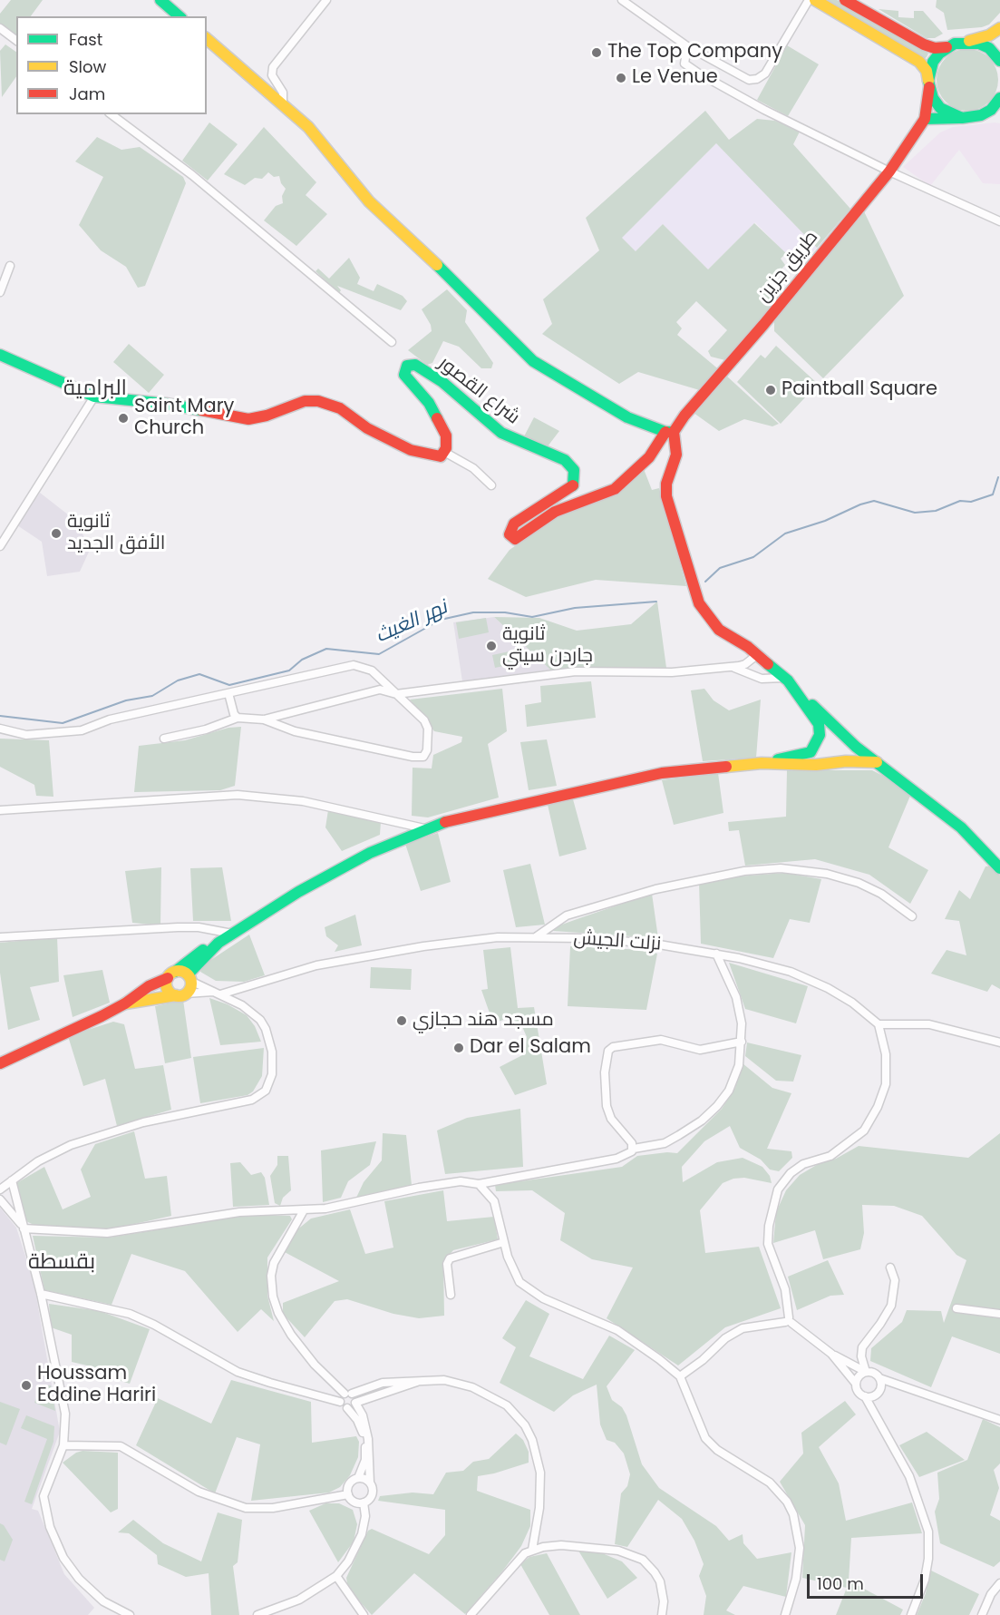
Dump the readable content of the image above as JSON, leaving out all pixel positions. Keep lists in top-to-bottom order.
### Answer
{
  "streets": {
    "main road": ["طريق جزين", "شراع القصور"],
    "street": ["نزلت الجيش"]
  },
  "crossings": [
    ["طريق جزين", "شراع القصور"]
  ],
  "districts": ["البرامية", "بقسطة"],
  "water": ["نهر الغيث"],
  "places": [
    "The Top Company",
    "Le Venue",
    "Paintball Square",
    "Saint Mary Church",
    "ثانوية الأفق الجديد",
    "ثانوية جاردن سيتي",
    "مسجد هند حجازي",
    "Dar el Salam",
    "Houssam Eddine Hariri"
  ],
  "legend": ["Fast", "Slow", "Jam"],
  "scale_bar": "100 m"
}
